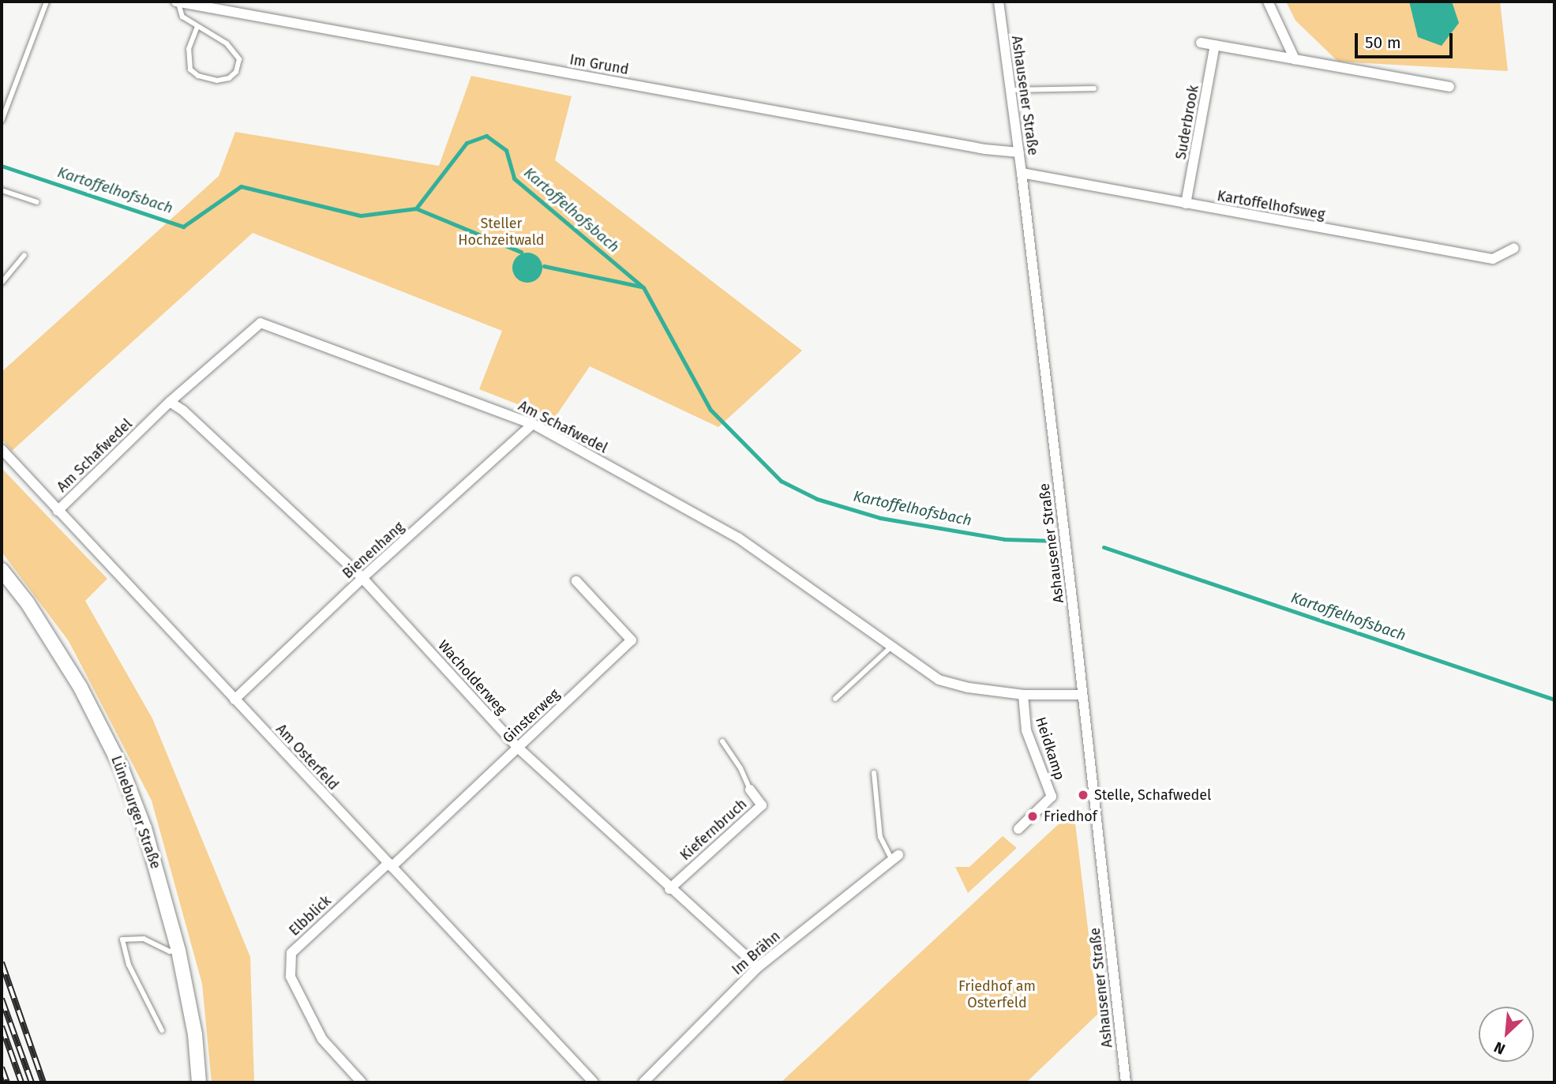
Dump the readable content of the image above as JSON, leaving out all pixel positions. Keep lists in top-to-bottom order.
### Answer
{
  "streets": {
    "main road": ["Lüneburger Straße"],
    "street": [
      "Im Grund",
      "Ashausener Straße",
      "Suderbrook",
      "Kartoffelhofsweg",
      "Am Schafwedel",
      "Bienenhang",
      "Wacholderweg",
      "Ginsterweg",
      "Heidkamp",
      "Am Osterfeld",
      "Kiefernbruch",
      "Elbblick",
      "Im Brähn"
    ]
  },
  "crossings": [
    ["Im Grund", "Ashausener Straße"],
    ["Ashausener Straße", "Kartoffelhofsweg"],
    ["Ashausener Straße", "Am Schafwedel"],
    ["Suderbrook", "Kartoffelhofsweg"],
    ["Am Schafwedel", "Bienenhang"],
    ["Am Schafwedel", "Wacholderweg"],
    ["Am Schafwedel", "Heidkamp"],
    ["Am Schafwedel", "Am Osterfeld"],
    ["Bienenhang", "Wacholderweg"],
    ["Bienenhang", "Am Osterfeld"],
    ["Wacholderweg", "Ginsterweg"],
    ["Wacholderweg", "Kiefernbruch"],
    ["Wacholderweg", "Im Brähn"],
    ["Ginsterweg", "Am Osterfeld"],
    ["Ginsterweg", "Elbblick"],
    ["Am Osterfeld", "Elbblick"]
  ],
  "water": ["Kartoffelhofsbach"],
  "parks": ["Steller Hochzeitwald", "Friedhof am Osterfeld"],
  "places": ["Stelle, Schafwedel", "Friedhof"],
  "scale_bar": "50 m",
  "north": "bottom left"
}
